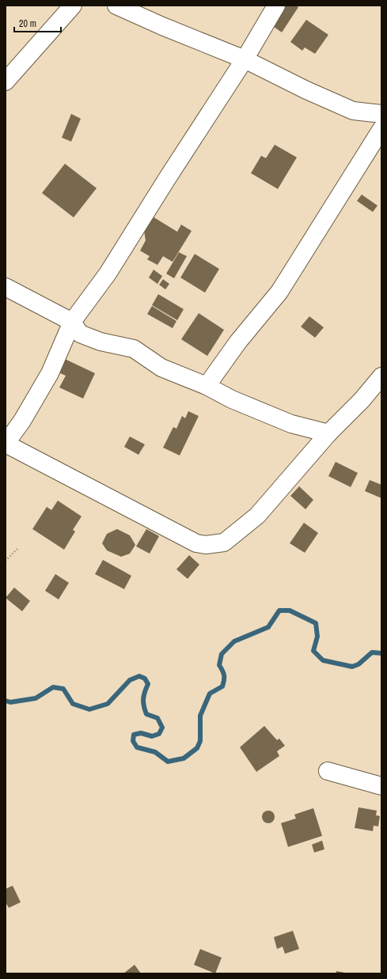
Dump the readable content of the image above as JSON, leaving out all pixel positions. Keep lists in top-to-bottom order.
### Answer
{
  "scale_bar": "20 m"
}
